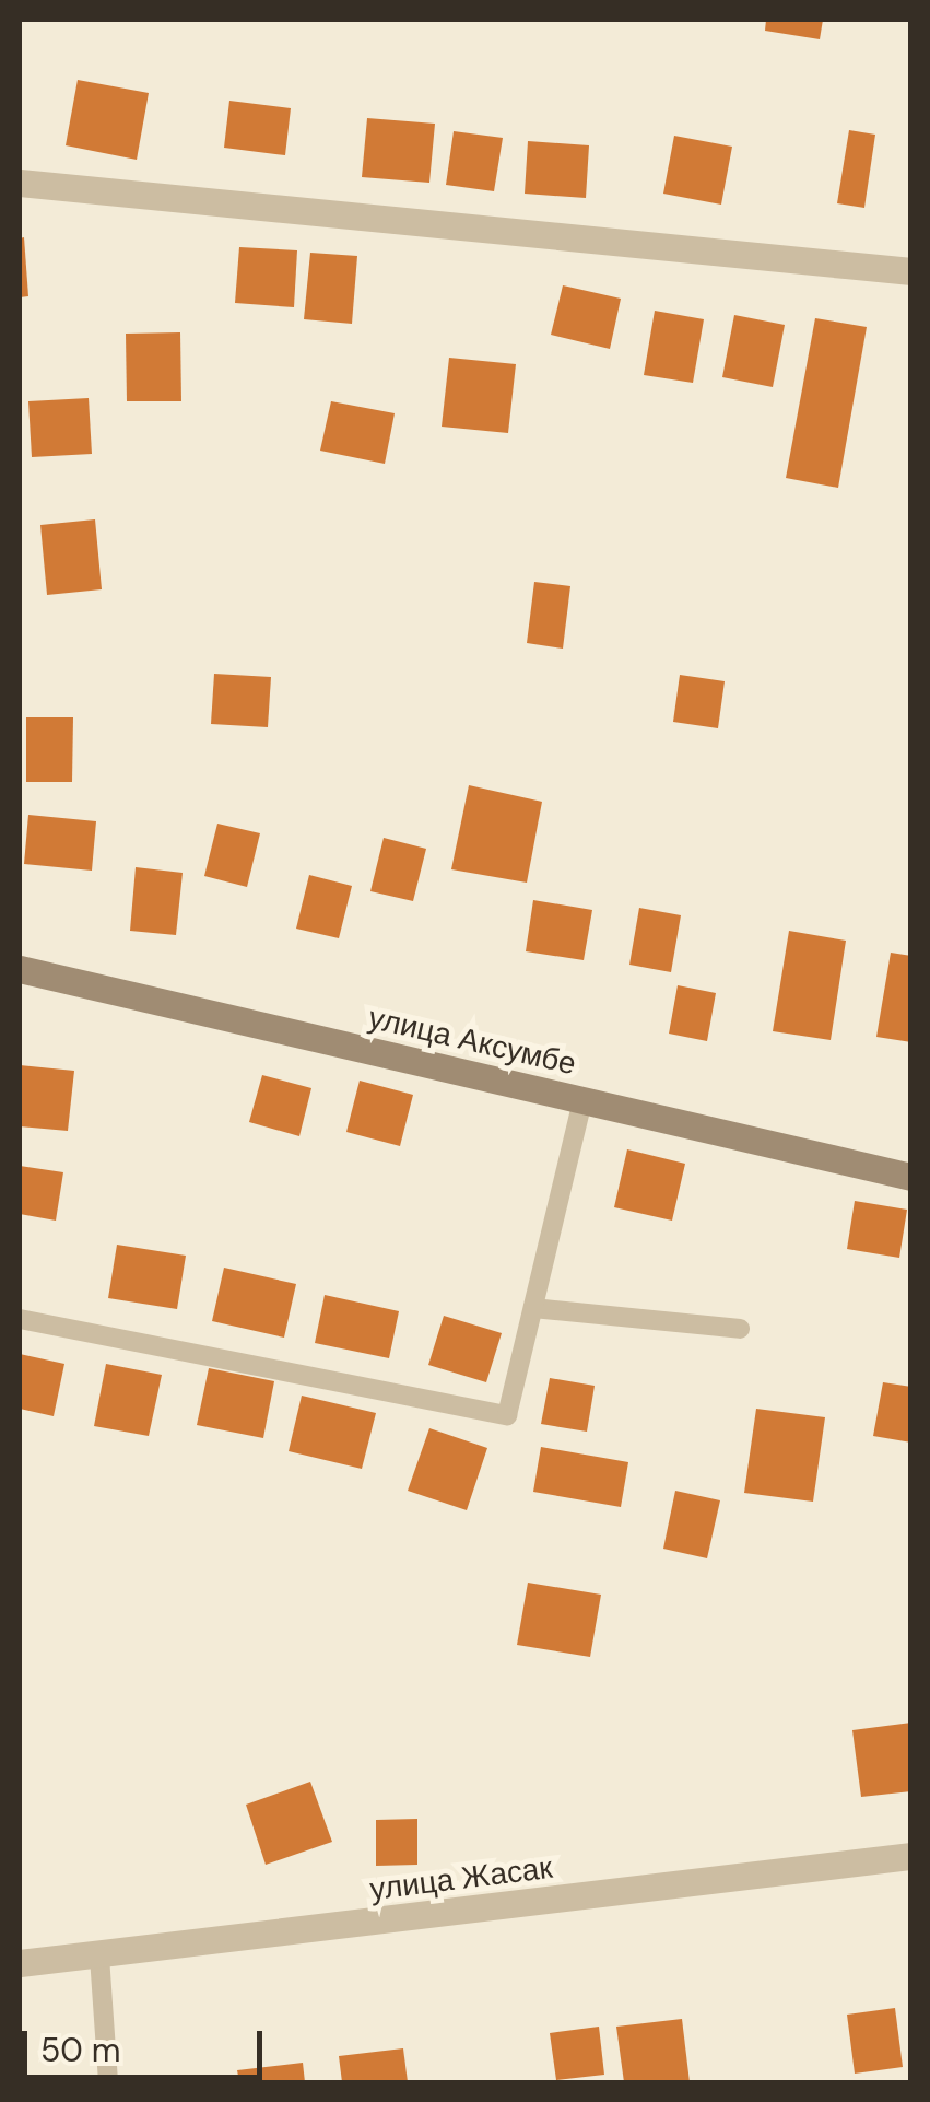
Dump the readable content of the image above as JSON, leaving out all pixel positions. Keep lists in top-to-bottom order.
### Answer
{
  "streets": {
    "main road": ["улица Аксумбе"],
    "street": ["улица Жасак"]
  },
  "scale_bar": "50 m"
}
